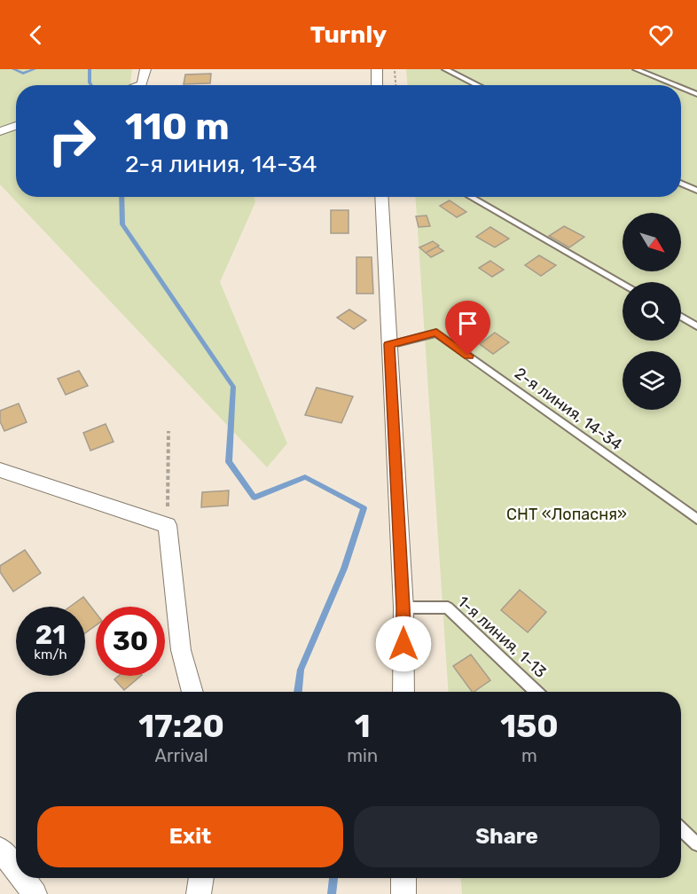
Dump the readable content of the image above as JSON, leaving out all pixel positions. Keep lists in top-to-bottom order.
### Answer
{
  "streets": {
    "lane": ["2-я линия, 14-34", "1-я линия, 1-13"]
  },
  "parks": ["СНТ «Лопасня»"],
  "north": "bottom right",
  "page": {
    "header": "Turnly",
    "turn": ["110 m", "2-я линия, 14-34"],
    "speed": "21 km/h",
    "limit": "30",
    "eta": [
      "17:20",
      "Arrival",
      "1",
      "min",
      "150",
      "m"
    ],
    "buttons": ["Exit", "Share"]
  }
}
